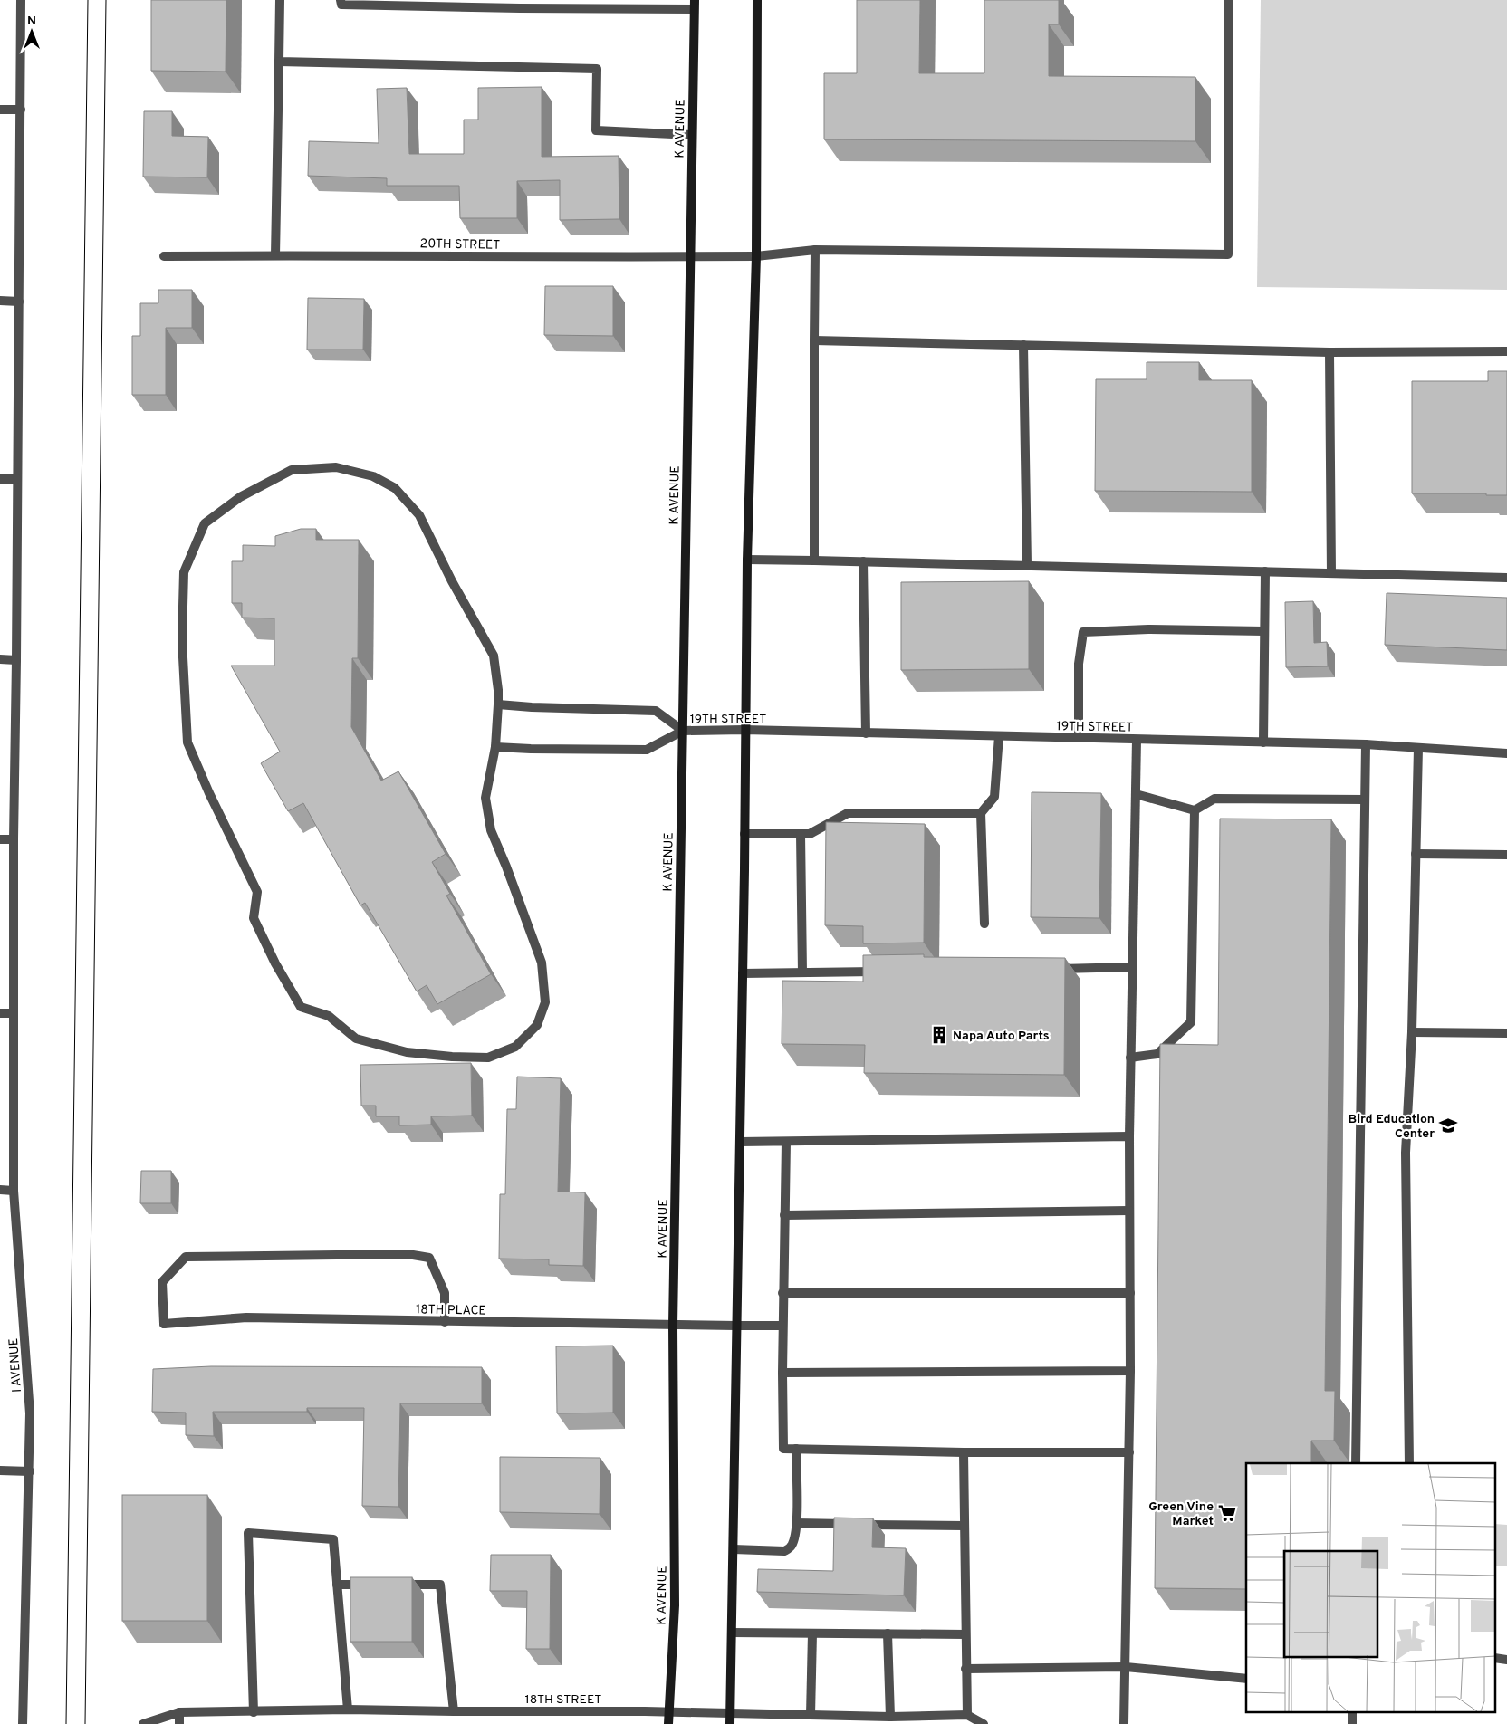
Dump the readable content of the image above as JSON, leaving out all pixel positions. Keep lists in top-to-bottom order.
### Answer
{
  "streets": {
    "main road": ["K AVENUE"],
    "street": [
      "20TH STREET",
      "19TH STREET",
      "18TH PLACE",
      "I AVENUE",
      "18TH STREET"
    ]
  },
  "crossings": [
    ["K AVENUE", "20TH STREET"],
    ["K AVENUE", "19TH STREET"],
    ["K AVENUE", "18TH PLACE"],
    ["K AVENUE", "18TH STREET"]
  ],
  "places": {
    "building": ["Napa Auto Parts"],
    "school or university": ["Bird Education Center"],
    "supermarket": ["Green Vine Market"]
  },
  "north": "top"
}
